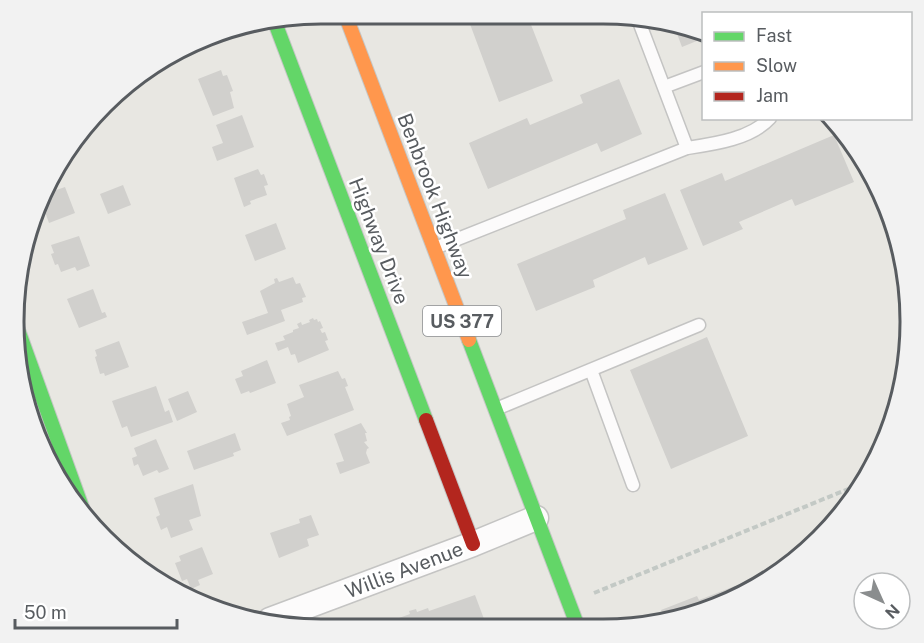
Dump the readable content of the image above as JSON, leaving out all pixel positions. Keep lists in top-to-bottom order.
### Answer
{
  "streets": {
    "street": [
      "Benbrook Highway",
      "Highway Drive",
      "US 377",
      "Willis Avenue"
    ]
  },
  "crossings": [
    ["Benbrook Highway", "Willis Avenue"],
    ["Highway Drive", "Willis Avenue"]
  ],
  "legend": ["Fast", "Slow", "Jam"],
  "scale_bar": "50 m",
  "north": "bottom right"
}
